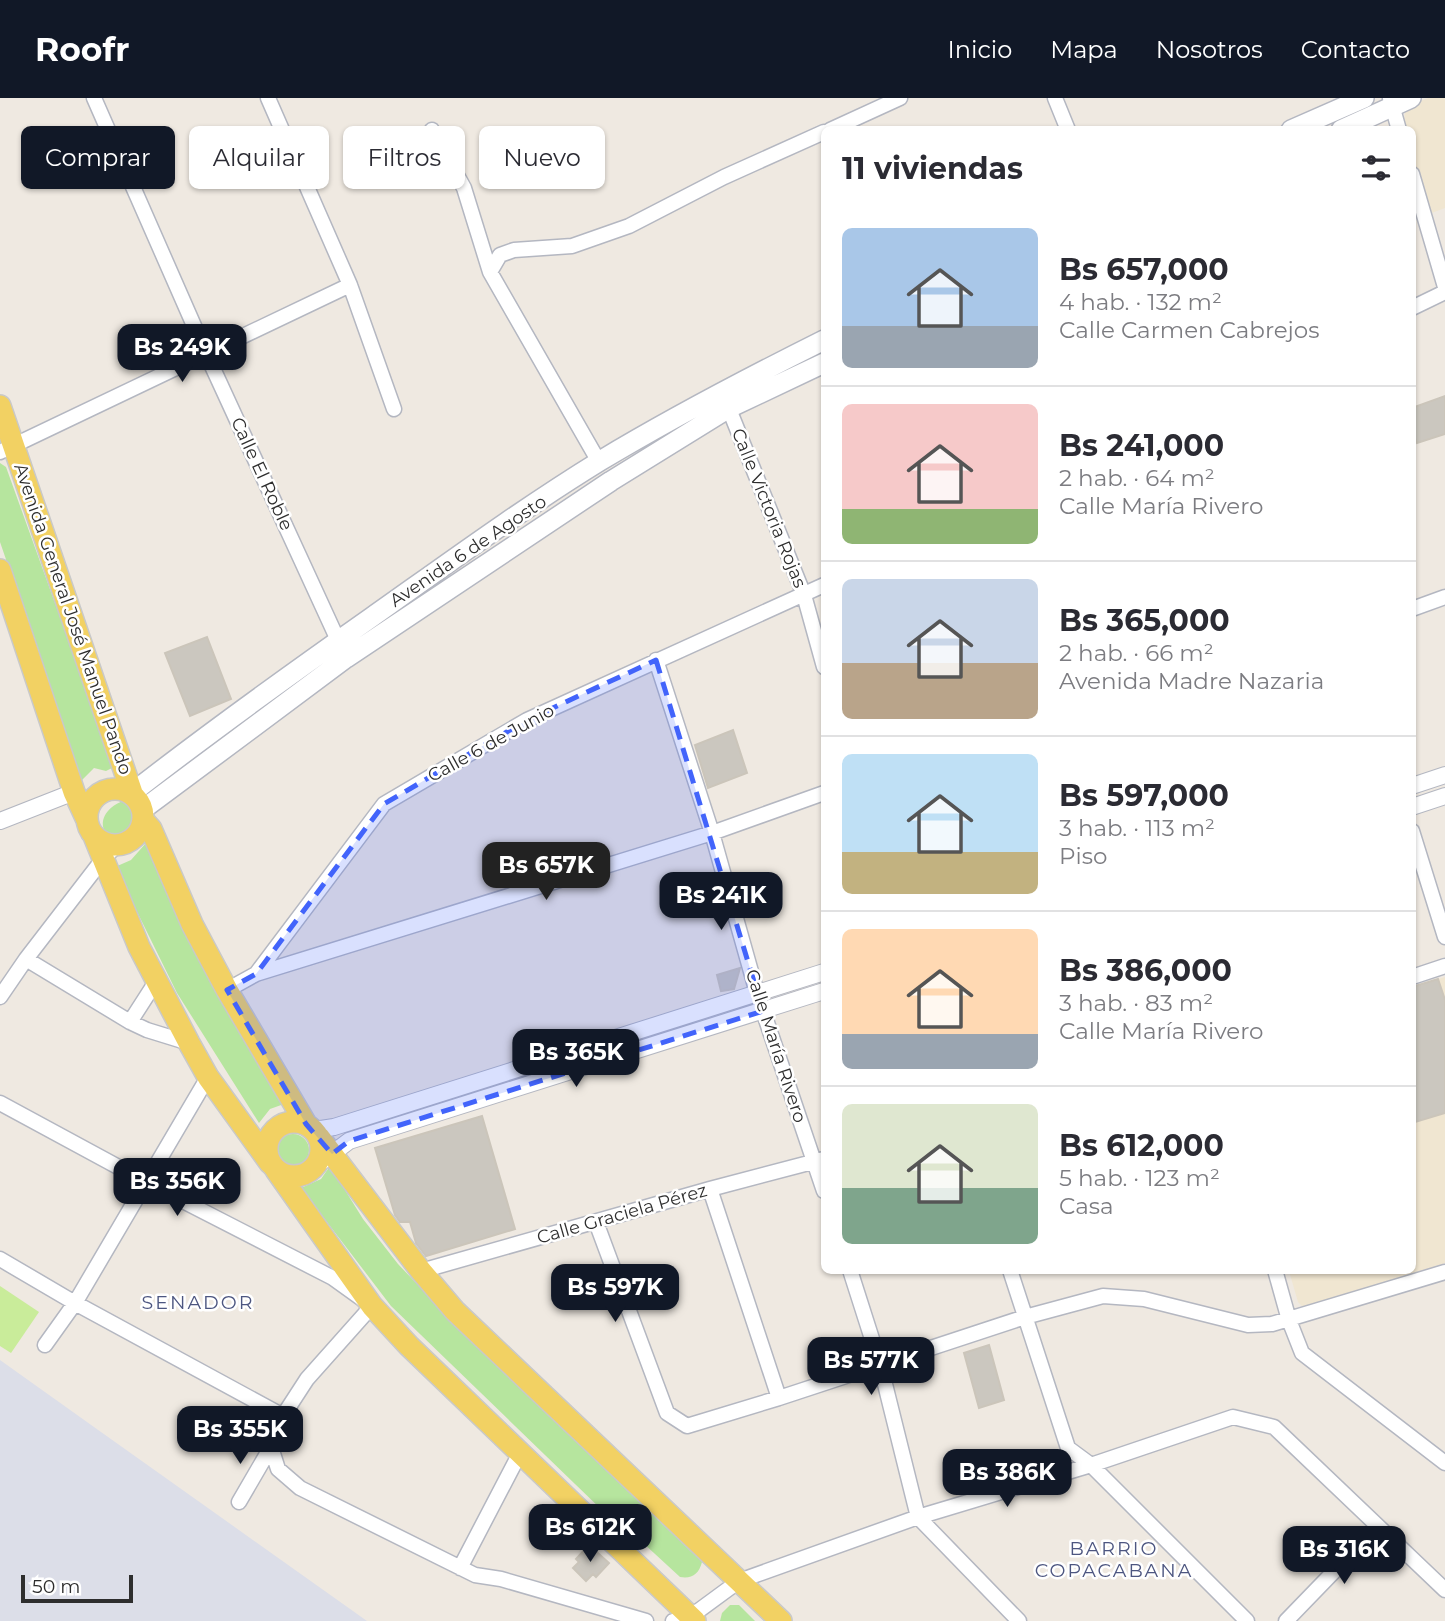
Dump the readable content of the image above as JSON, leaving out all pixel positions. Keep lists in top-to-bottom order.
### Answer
{
  "streets": {
    "main road": ["Avenida 6 de Agosto", "Avenida General José Manuel Pando"],
    "street": [
      "Calle El Roble",
      "Calle Victoria Rojas",
      "Calle 6 de Junio",
      "Calle María Rivero",
      "Calle Graciela Pérez"
    ]
  },
  "crossings": [
    ["Calle El Roble", "Avenida 6 de Agosto"],
    ["Calle Victoria Rojas", "Avenida 6 de Agosto"],
    ["Calle Victoria Rojas", "Calle 6 de Junio"],
    ["Avenida 6 de Agosto", "Avenida General José Manuel Pando"],
    ["Avenida General José Manuel Pando", "Calle 6 de Junio"],
    ["Avenida General José Manuel Pando", "Calle Graciela Pérez"],
    ["Calle 6 de Junio", "Calle María Rivero"],
    ["Calle María Rivero", "Calle Graciela Pérez"]
  ],
  "districts": ["SENADOR", "BARRIO COPACABANA"],
  "scale_bar": "50 m",
  "page": {
    "header": "Roofr",
    "nav": [
      "Inicio",
      "Mapa",
      "Nosotros",
      "Contacto"
    ],
    "chip": [
      "Comprar",
      "Alquilar",
      "Filtros",
      "Nuevo"
    ],
    "heading": "11 viviendas",
    "list": [
      {
        "name": "Bs 657,000",
        "note": "4 hab. · 132 m² · Calle Carmen Cabrejos"
      },
      {
        "name": "Bs 241,000",
        "note": "2 hab. · 64 m² · Calle María Rivero"
      },
      {
        "name": "Bs 365,000",
        "note": "2 hab. · 66 m² · Avenida Madre Nazaria"
      },
      {
        "name": "Bs 597,000",
        "note": "3 hab. · 113 m² · Piso"
      },
      {
        "name": "Bs 386,000",
        "note": "3 hab. · 83 m² · Calle María Rivero"
      },
      {
        "name": "Bs 612,000",
        "note": "5 hab. · 123 m² · Casa"
      }
    ],
    "price": [
      "Bs 249K",
      "Bs 657K",
      "Bs 241K",
      "Bs 365K",
      "Bs 356K",
      "Bs 597K",
      "Bs 577K",
      "Bs 355K",
      "Bs 386K",
      "Bs 612K",
      "Bs 316K"
    ],
    "scale": "50 m"
  }
}
